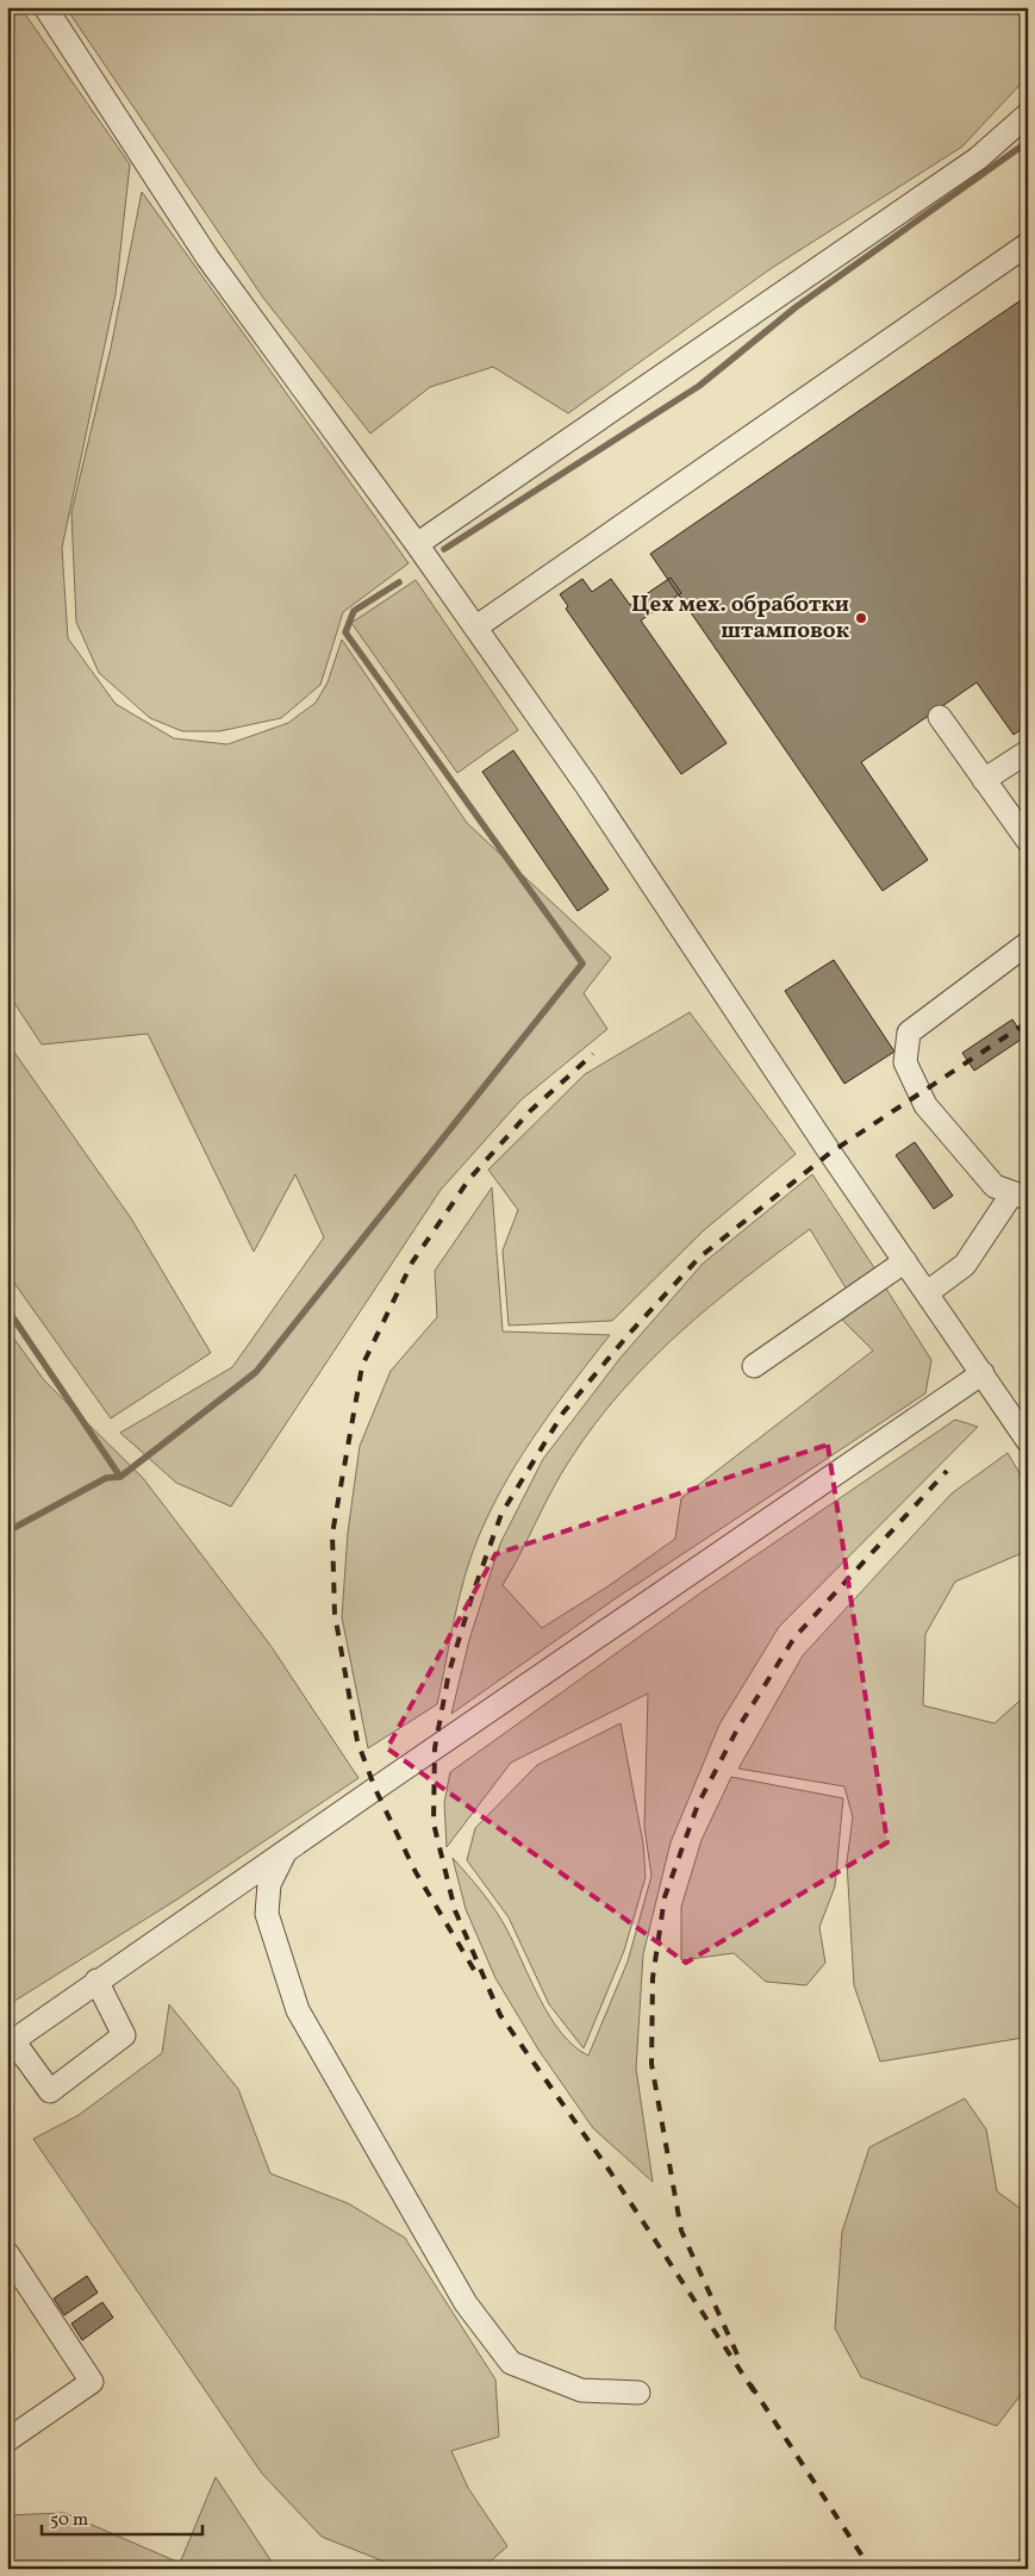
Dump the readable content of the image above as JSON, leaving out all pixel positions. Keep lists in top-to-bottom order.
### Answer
{
  "places": ["Цех мех. обработки штамповок"],
  "scale_bar": "50 m"
}
